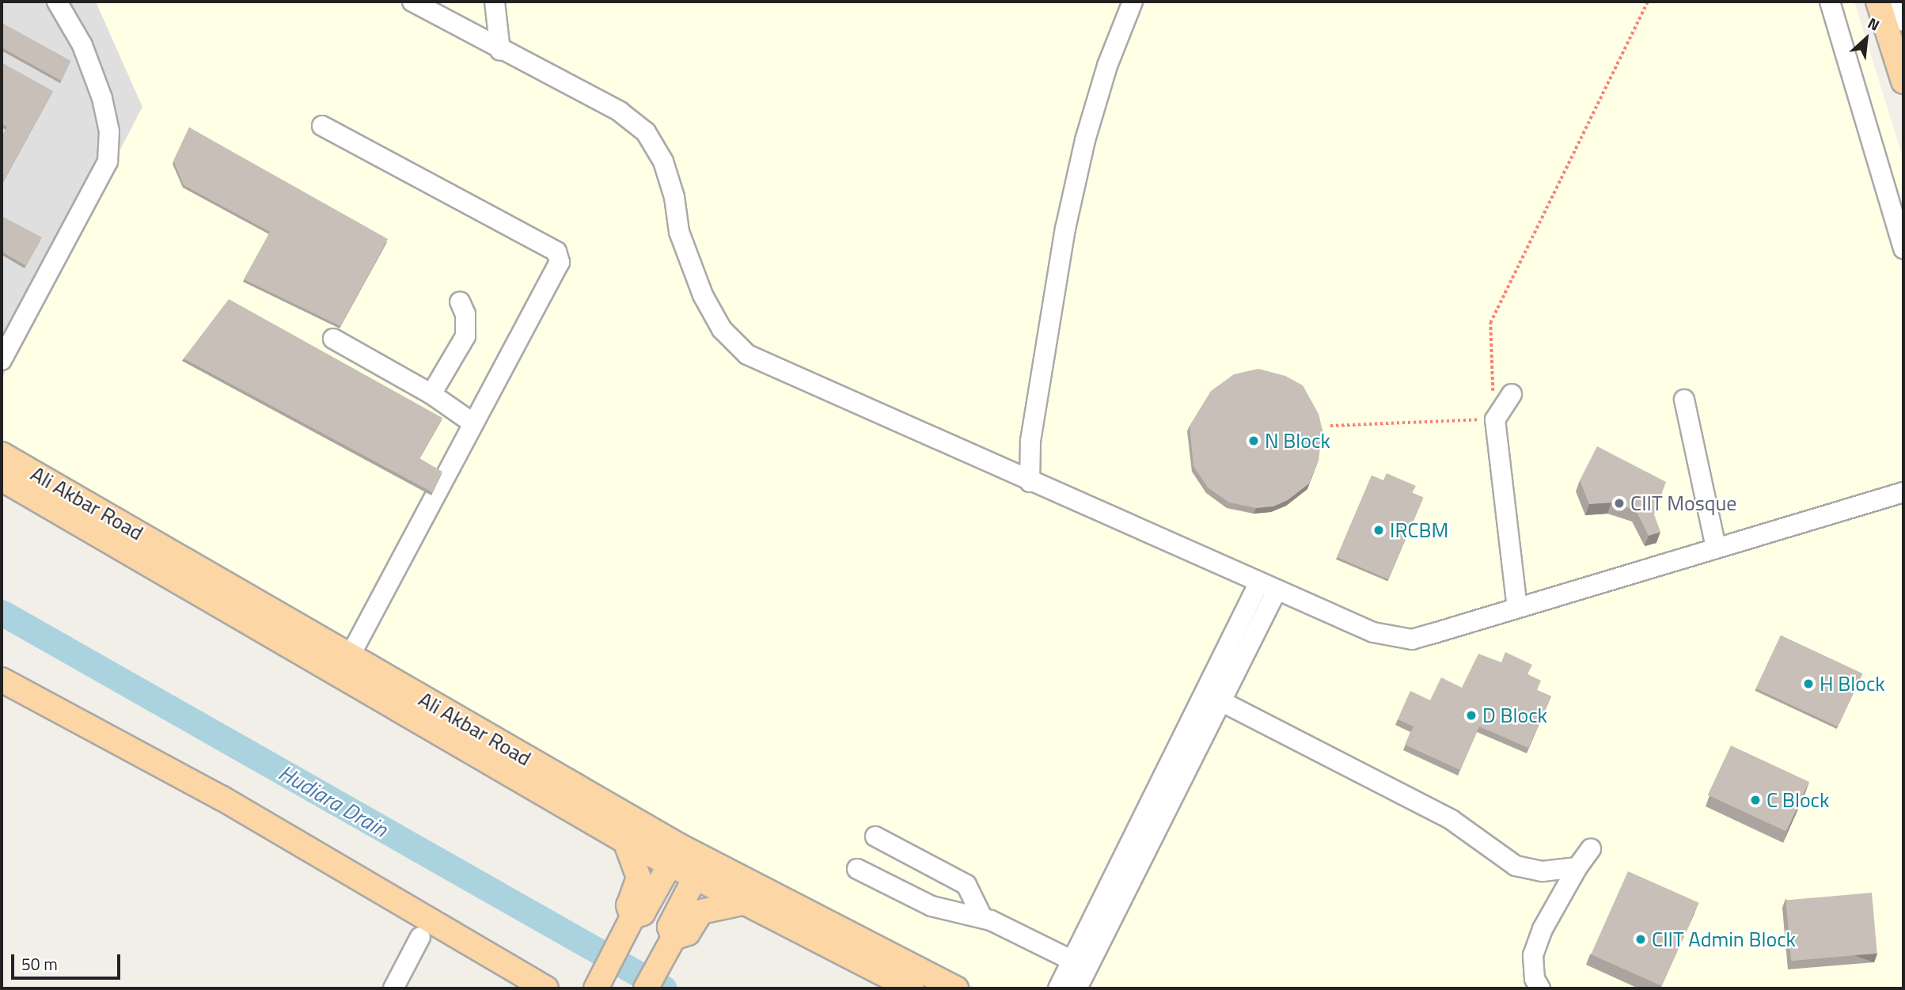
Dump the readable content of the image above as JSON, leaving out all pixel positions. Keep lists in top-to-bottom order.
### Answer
{
  "streets": {
    "main road": ["Ali Akbar Road"]
  },
  "water": ["Hudiara Drain"],
  "places": [
    "N Block",
    "CIIT Mosque",
    "IRCBM",
    "H Block",
    "D Block",
    "C Block",
    "CIIT Admin Block"
  ],
  "scale_bar": "50 m",
  "north": "top right"
}
